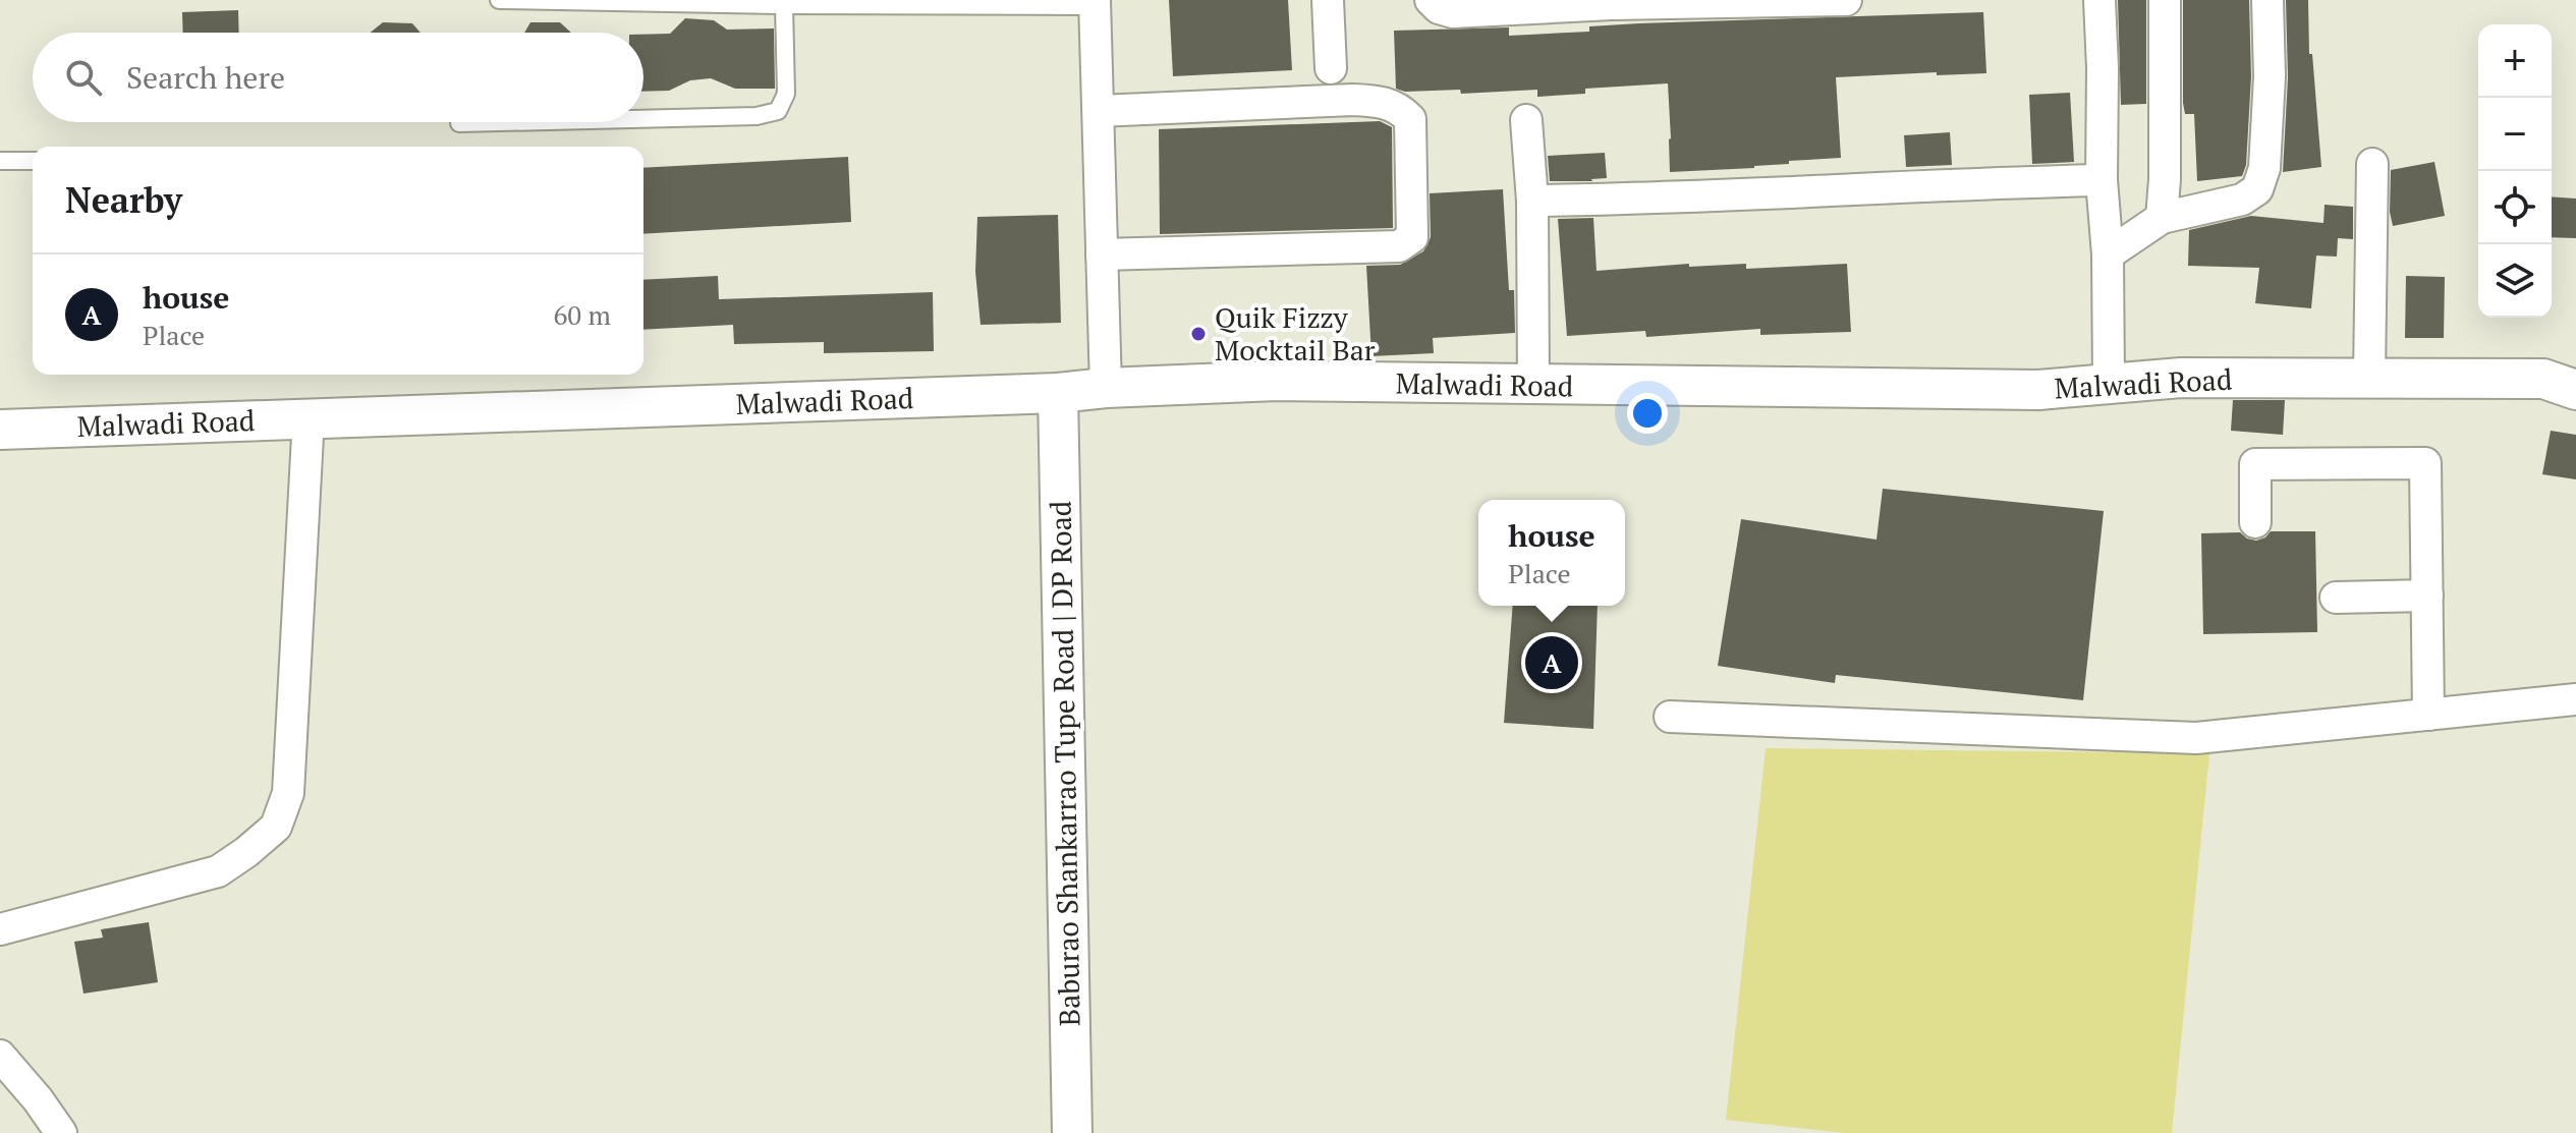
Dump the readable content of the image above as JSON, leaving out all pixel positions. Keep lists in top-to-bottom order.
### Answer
{
  "streets": {
    "street": ["Malwadi Road", "Baburao Shankarrao Tupe Road | DP Road"]
  },
  "crossings": [
    ["Malwadi Road", "Baburao Shankarrao Tupe Road | DP Road"]
  ],
  "places": ["Quik Fizzy Mocktail Bar"],
  "page": {
    "map_buttons": ["+", "−"],
    "search": "Search here",
    "heading": "Nearby",
    "list": [
      {
        "mark": "A",
        "name": "house",
        "note": "Place",
        "value": "60 m"
      }
    ],
    "popup": ["house", "Place"],
    "pins": "A"
  }
}
